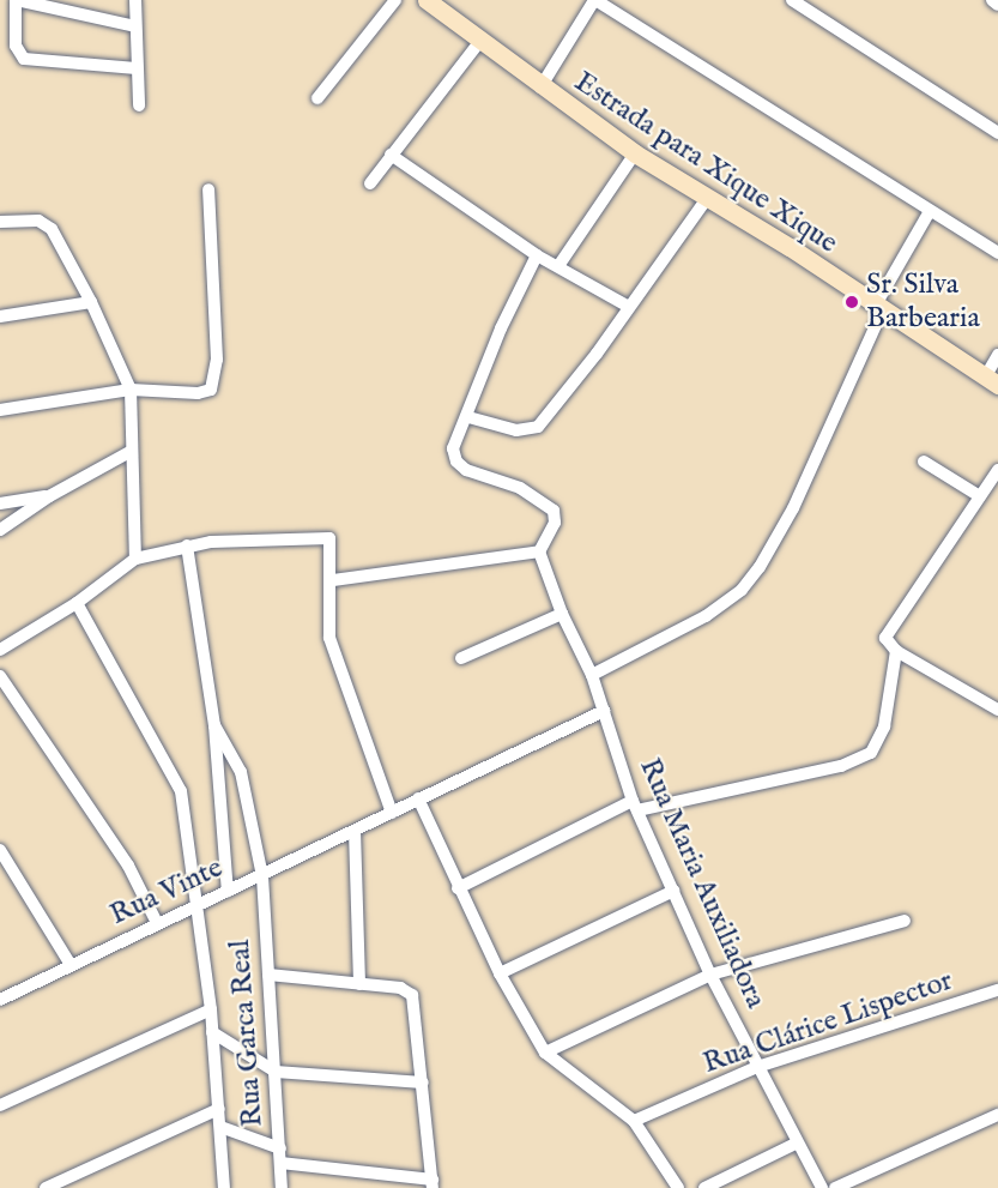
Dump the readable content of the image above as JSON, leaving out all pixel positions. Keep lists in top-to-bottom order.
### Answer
{
  "streets": {
    "street": [
      "Estrada para Xique Xique",
      "Rua Maria Auxiliadora",
      "Rua Vinte",
      "Rua Clárice Lispector",
      "Rua Garca Real"
    ]
  },
  "crossings": [
    ["Rua Maria Auxiliadora", "Rua Vinte"],
    ["Rua Maria Auxiliadora", "Rua Clárice Lispector"],
    ["Rua Vinte", "Rua Garca Real"]
  ],
  "places": ["Sr. Silva Barbearia"]
}
